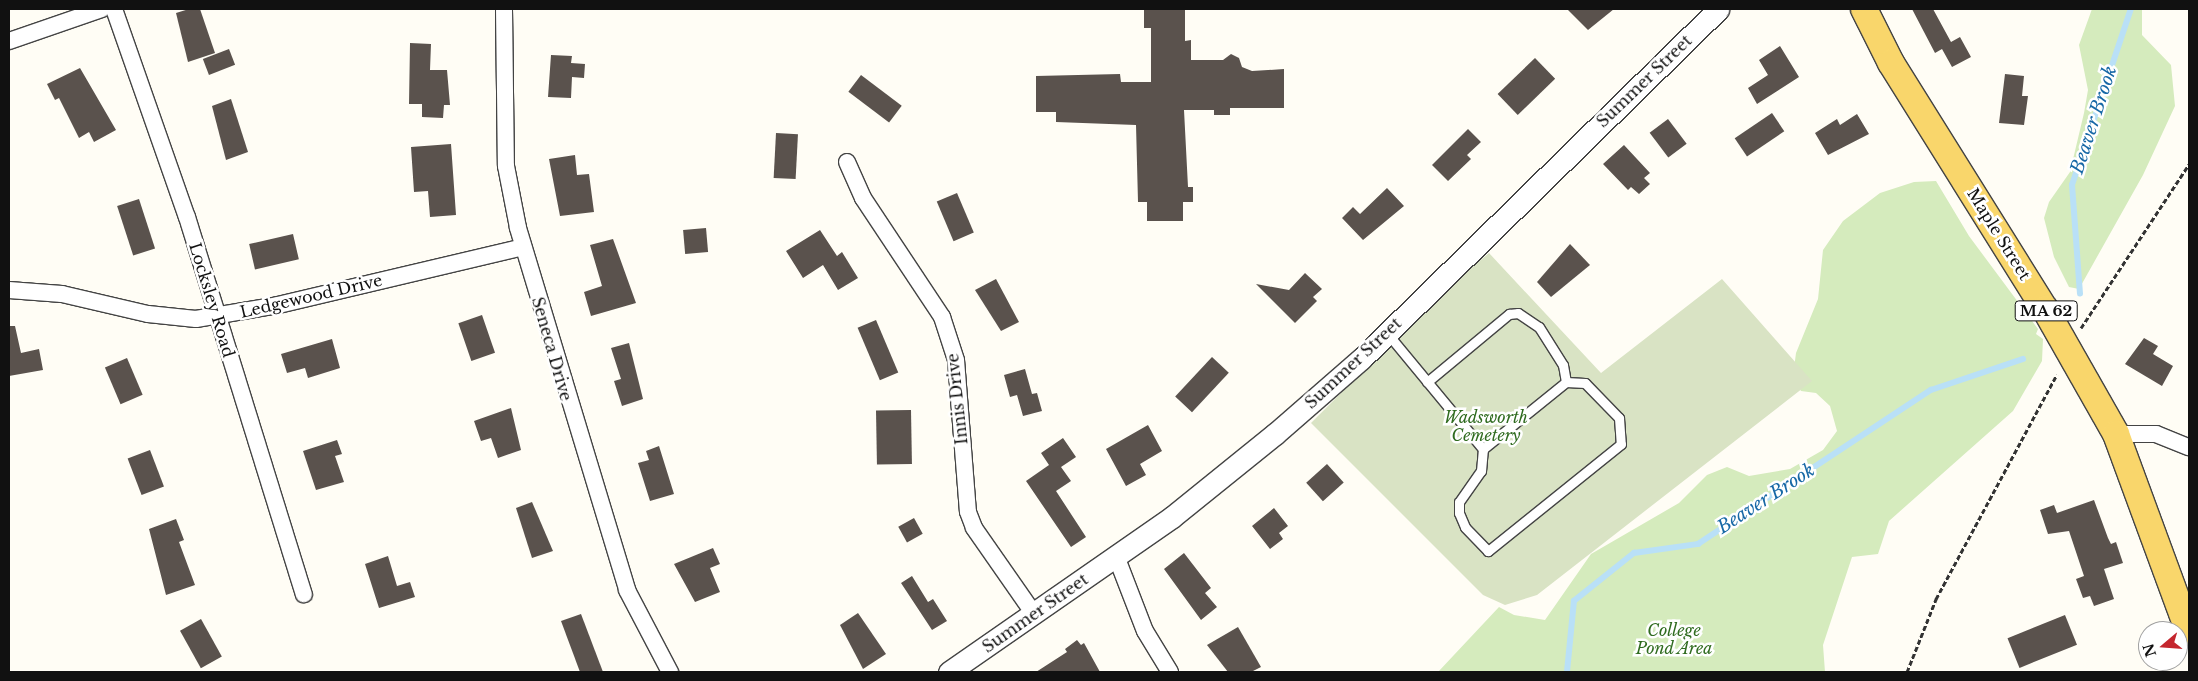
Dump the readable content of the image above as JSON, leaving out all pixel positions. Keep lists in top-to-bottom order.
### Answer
{
  "streets": {
    "main road": ["Maple Street", "MA 62"],
    "street": [
      "Summer Street",
      "Ledgewood Drive",
      "Locksley Road",
      "Seneca Drive",
      "Innis Drive"
    ]
  },
  "crossings": [
    ["Summer Street", "Innis Drive"],
    ["Ledgewood Drive", "Locksley Road"],
    ["Ledgewood Drive", "Seneca Drive"]
  ],
  "water": ["Beaver Brook"],
  "parks": ["Wadsworth Cemetery", "College Pond Area"],
  "north": "left"
}
